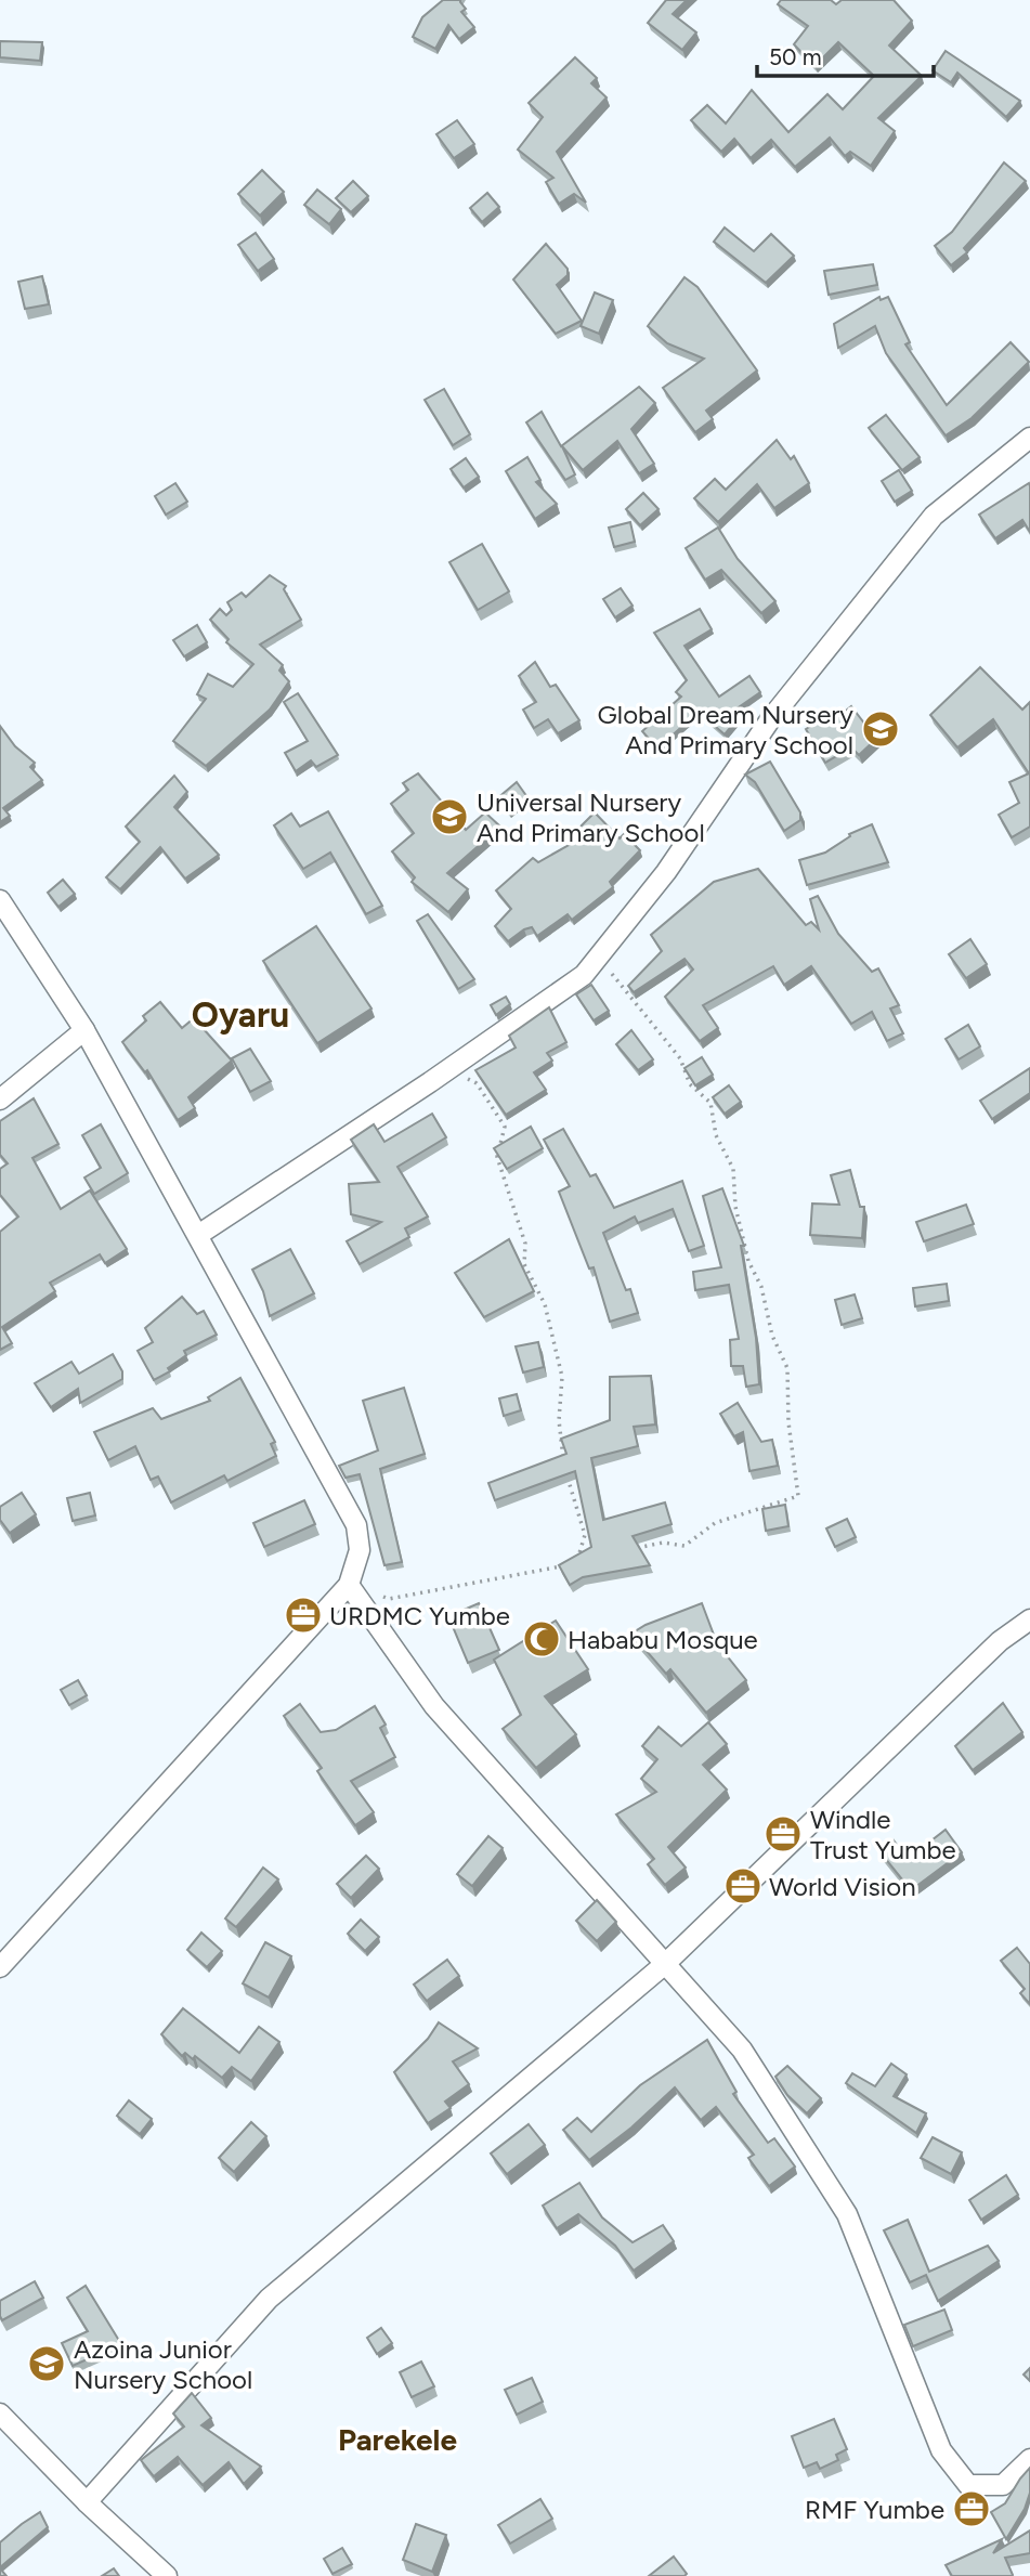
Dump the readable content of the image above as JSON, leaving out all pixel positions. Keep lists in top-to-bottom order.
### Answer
{
  "districts": ["Oyaru", "Parekele"],
  "places": {
    "school or university": ["Global Dream Nursery And Primary School", "Universal Nursery And Primary School", "Azoina Junior Nursery School"],
    "office": [
      "URDMC Yumbe",
      "Windle Trust Yumbe",
      "World Vision",
      "RMF Yumbe"
    ],
    "mosque": ["Hababu Mosque"]
  },
  "scale_bar": "50 m"
}
